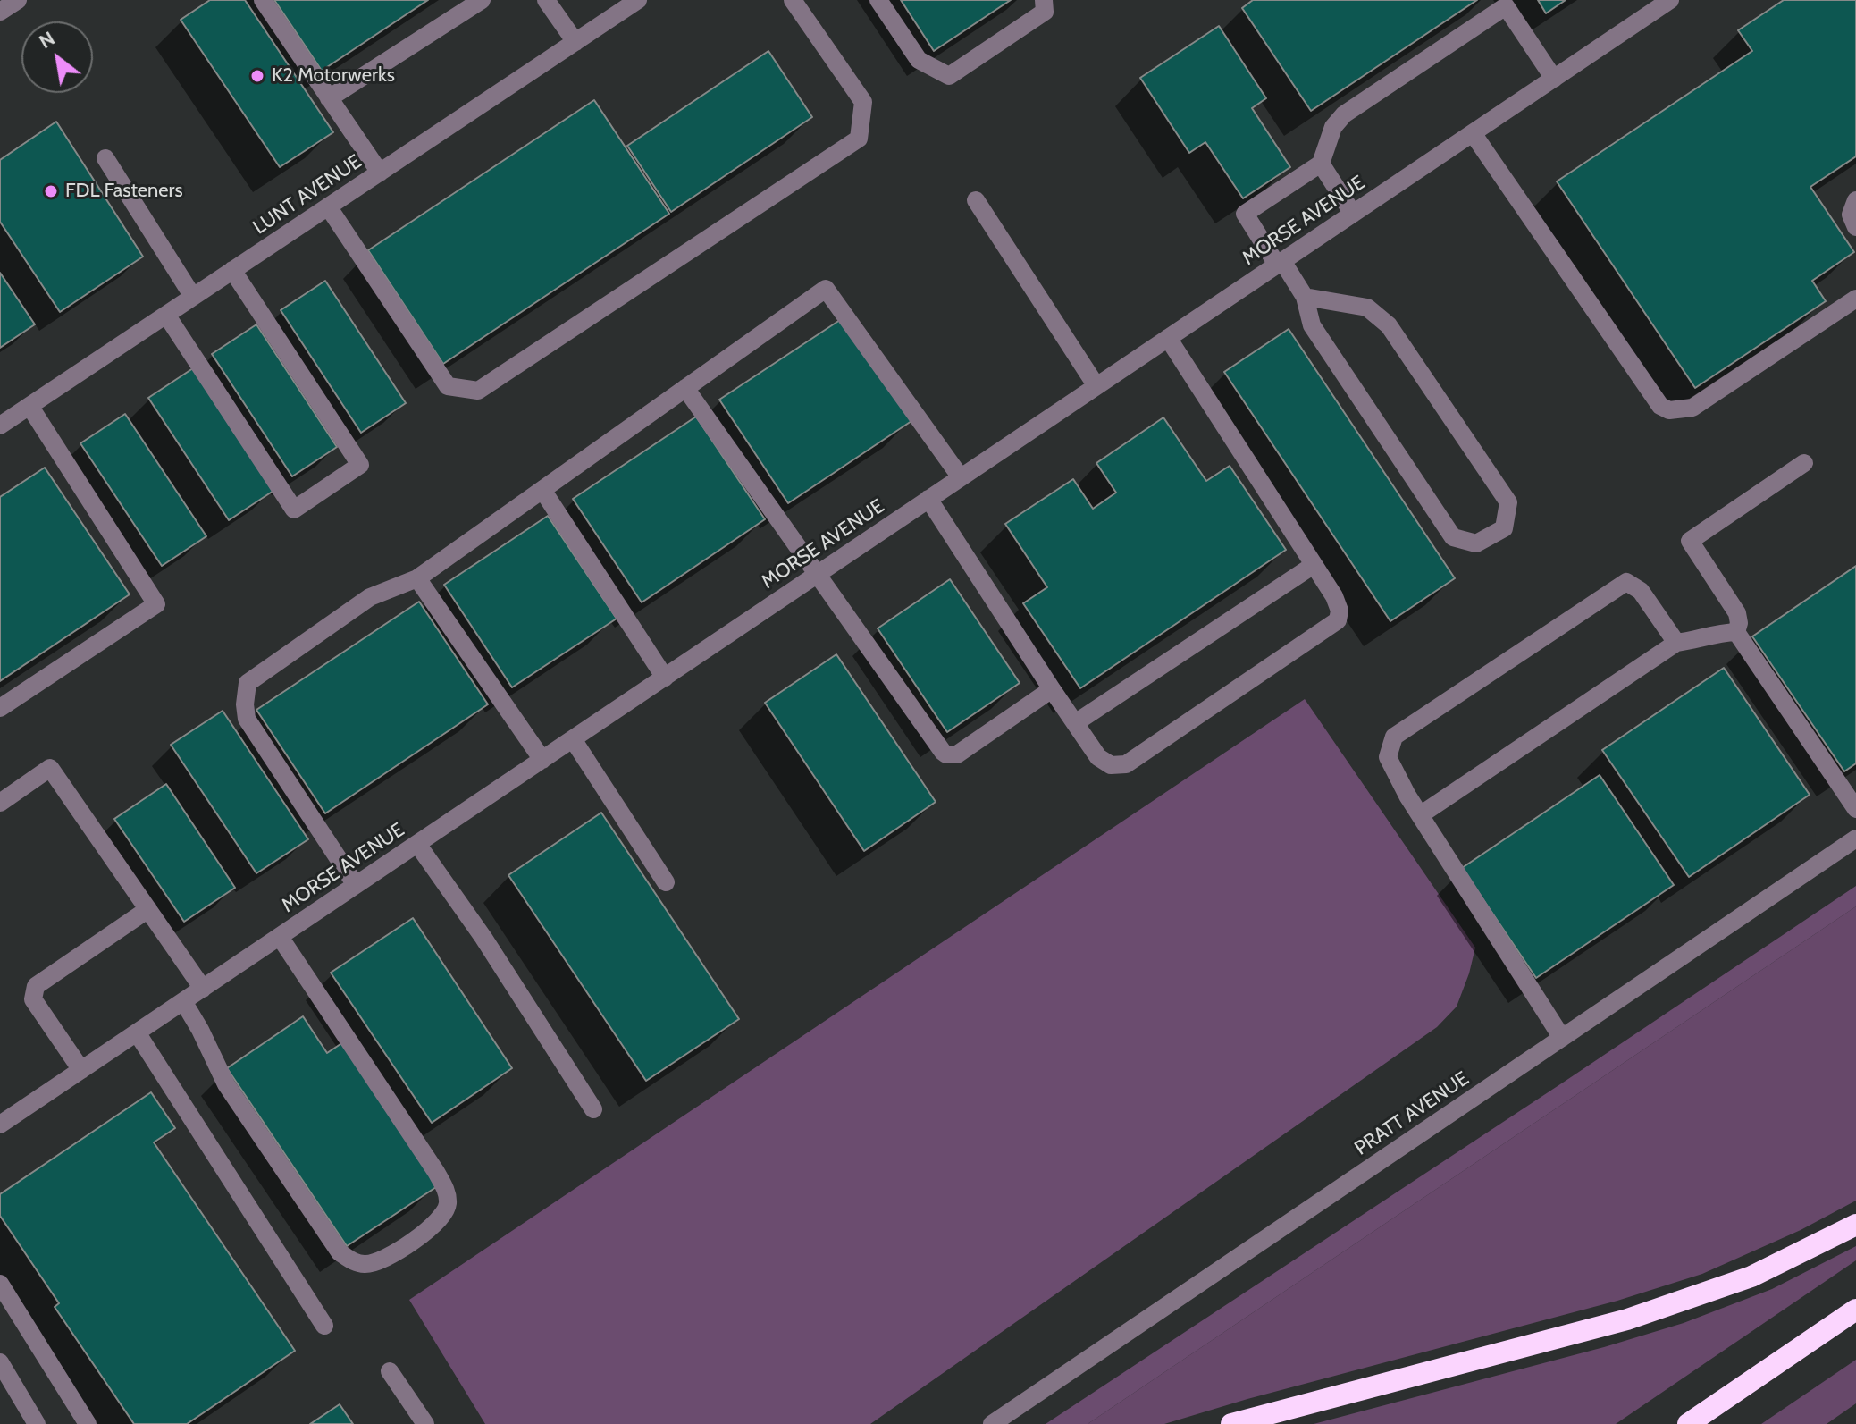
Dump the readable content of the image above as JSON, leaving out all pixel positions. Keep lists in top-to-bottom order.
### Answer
{
  "streets": {
    "street": ["LUNT AVENUE", "MORSE AVENUE", "PRATT AVENUE"]
  },
  "places": ["K2 Motorwerks", "FDL Fasteners"],
  "north": "top left"
}
